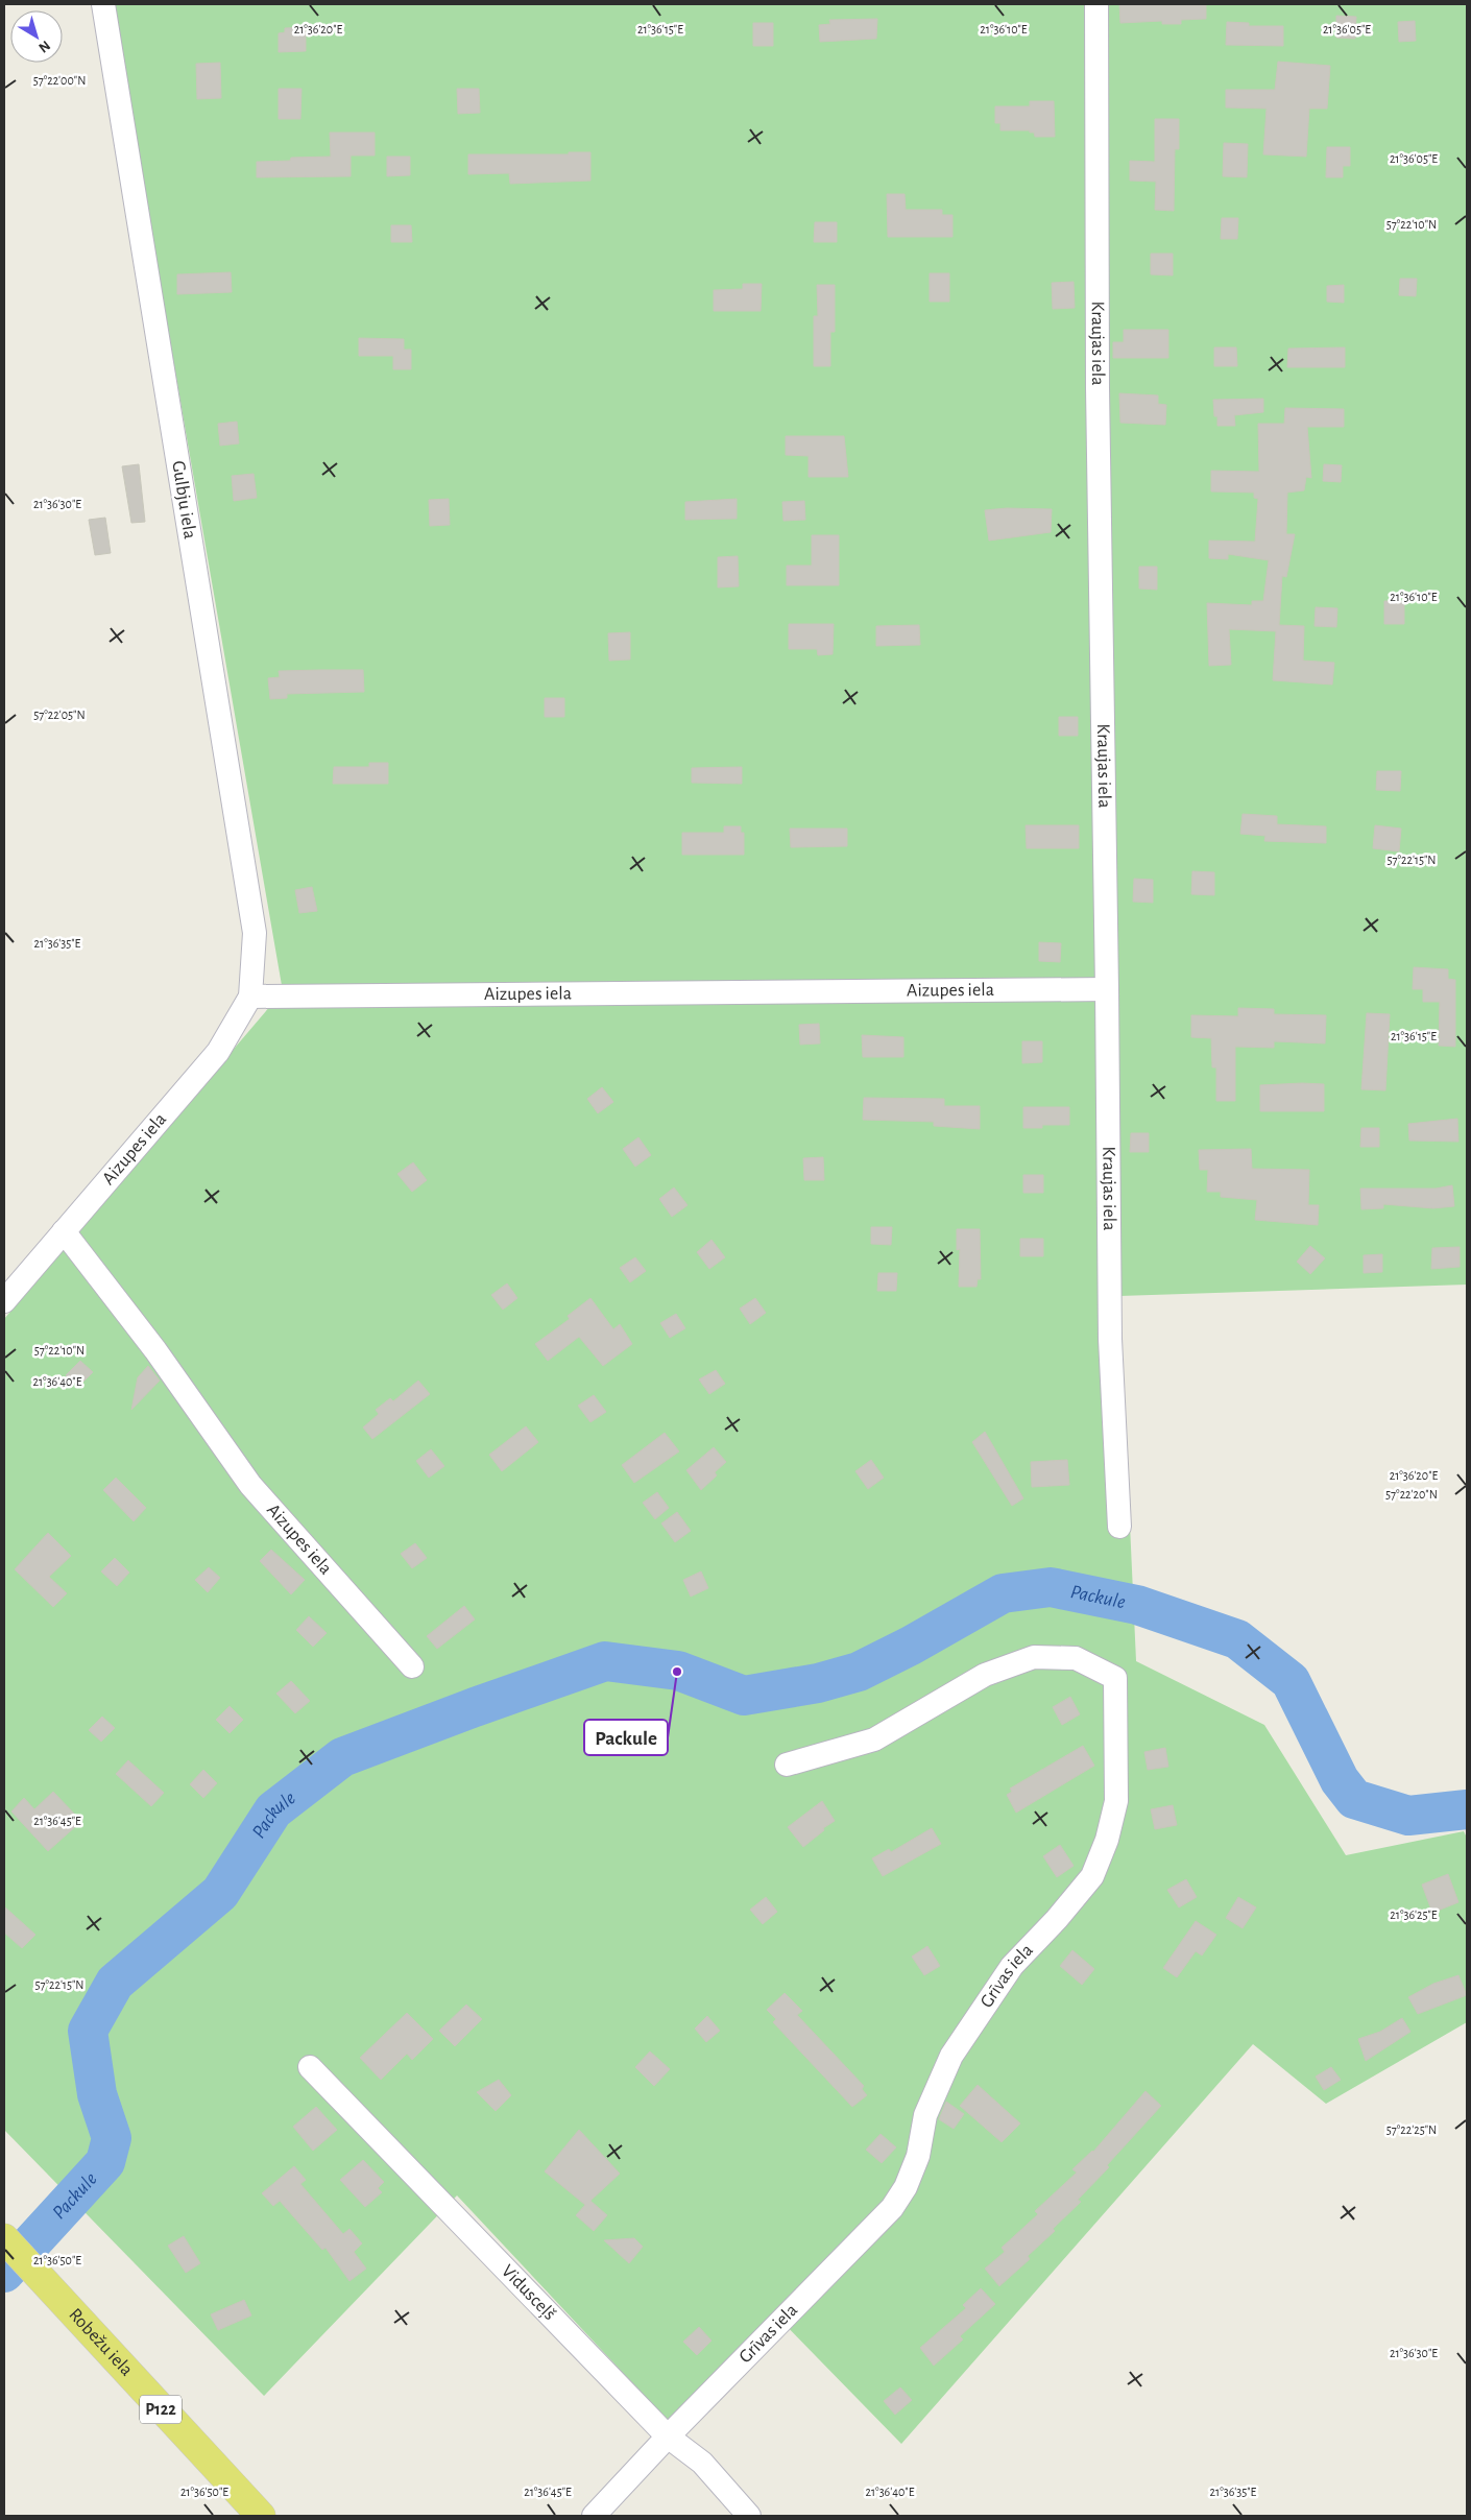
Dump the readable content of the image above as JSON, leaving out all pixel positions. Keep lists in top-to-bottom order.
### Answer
{
  "streets": {
    "main road": ["Robežu iela", "P122"],
    "street": [
      "Kraujas iela",
      "Gulbju iela",
      "Aizupes iela",
      "Grīvas iela",
      "Vidusceļš"
    ]
  },
  "crossings": [
    ["Kraujas iela", "Aizupes iela"],
    ["Gulbju iela", "Aizupes iela"],
    ["Grīvas iela", "Vidusceļš"]
  ],
  "water": ["Packule"],
  "places": ["Packule"],
  "north": "bottom right",
  "coordinates": [
    "21°36'20\"E",
    "21°36'15\"E",
    "21°36'10\"E",
    "21°36'05\"E",
    "57°22'00\"N",
    "57°22'10\"N",
    "21°36'30\"E",
    "57°22'05\"N",
    "57°22'15\"N",
    "21°36'35\"E",
    "21°36'40\"E",
    "57°22'20\"N",
    "21°36'45\"E",
    "21°36'25\"E",
    "57°22'25\"N",
    "21°36'50\"E"
  ]
}
